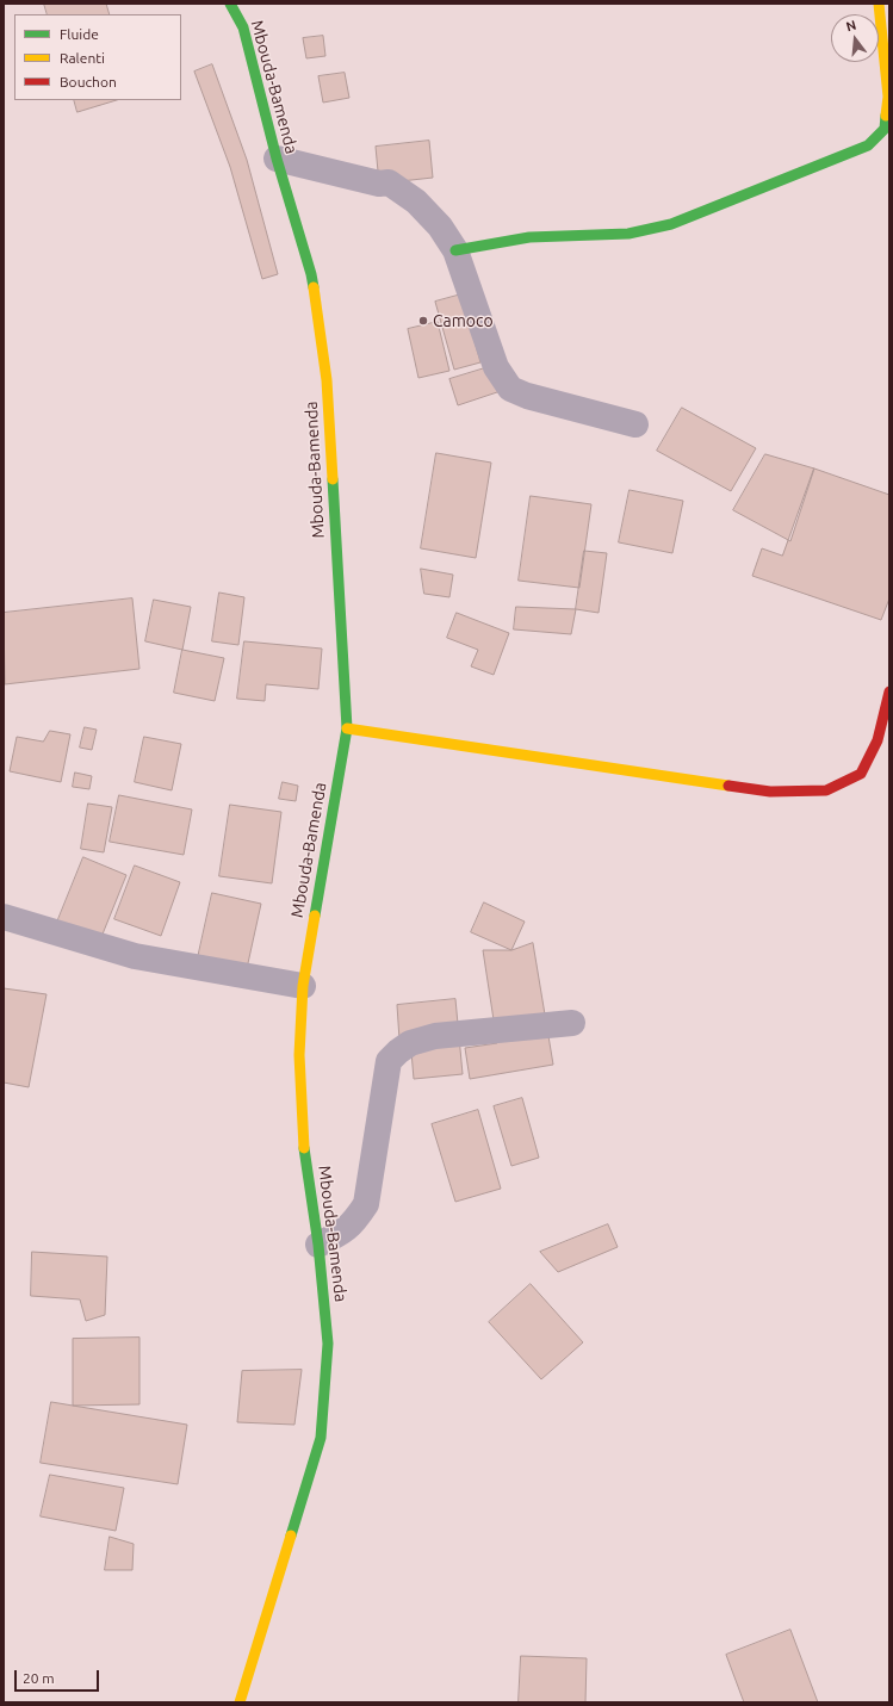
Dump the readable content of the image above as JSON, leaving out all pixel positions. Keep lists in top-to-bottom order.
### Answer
{
  "streets": {
    "main road": ["Mbouda-Bamenda"]
  },
  "places": ["Camoco"],
  "legend": ["Fluide", "Ralenti", "Bouchon"],
  "scale_bar": "20 m",
  "north": "top"
}
